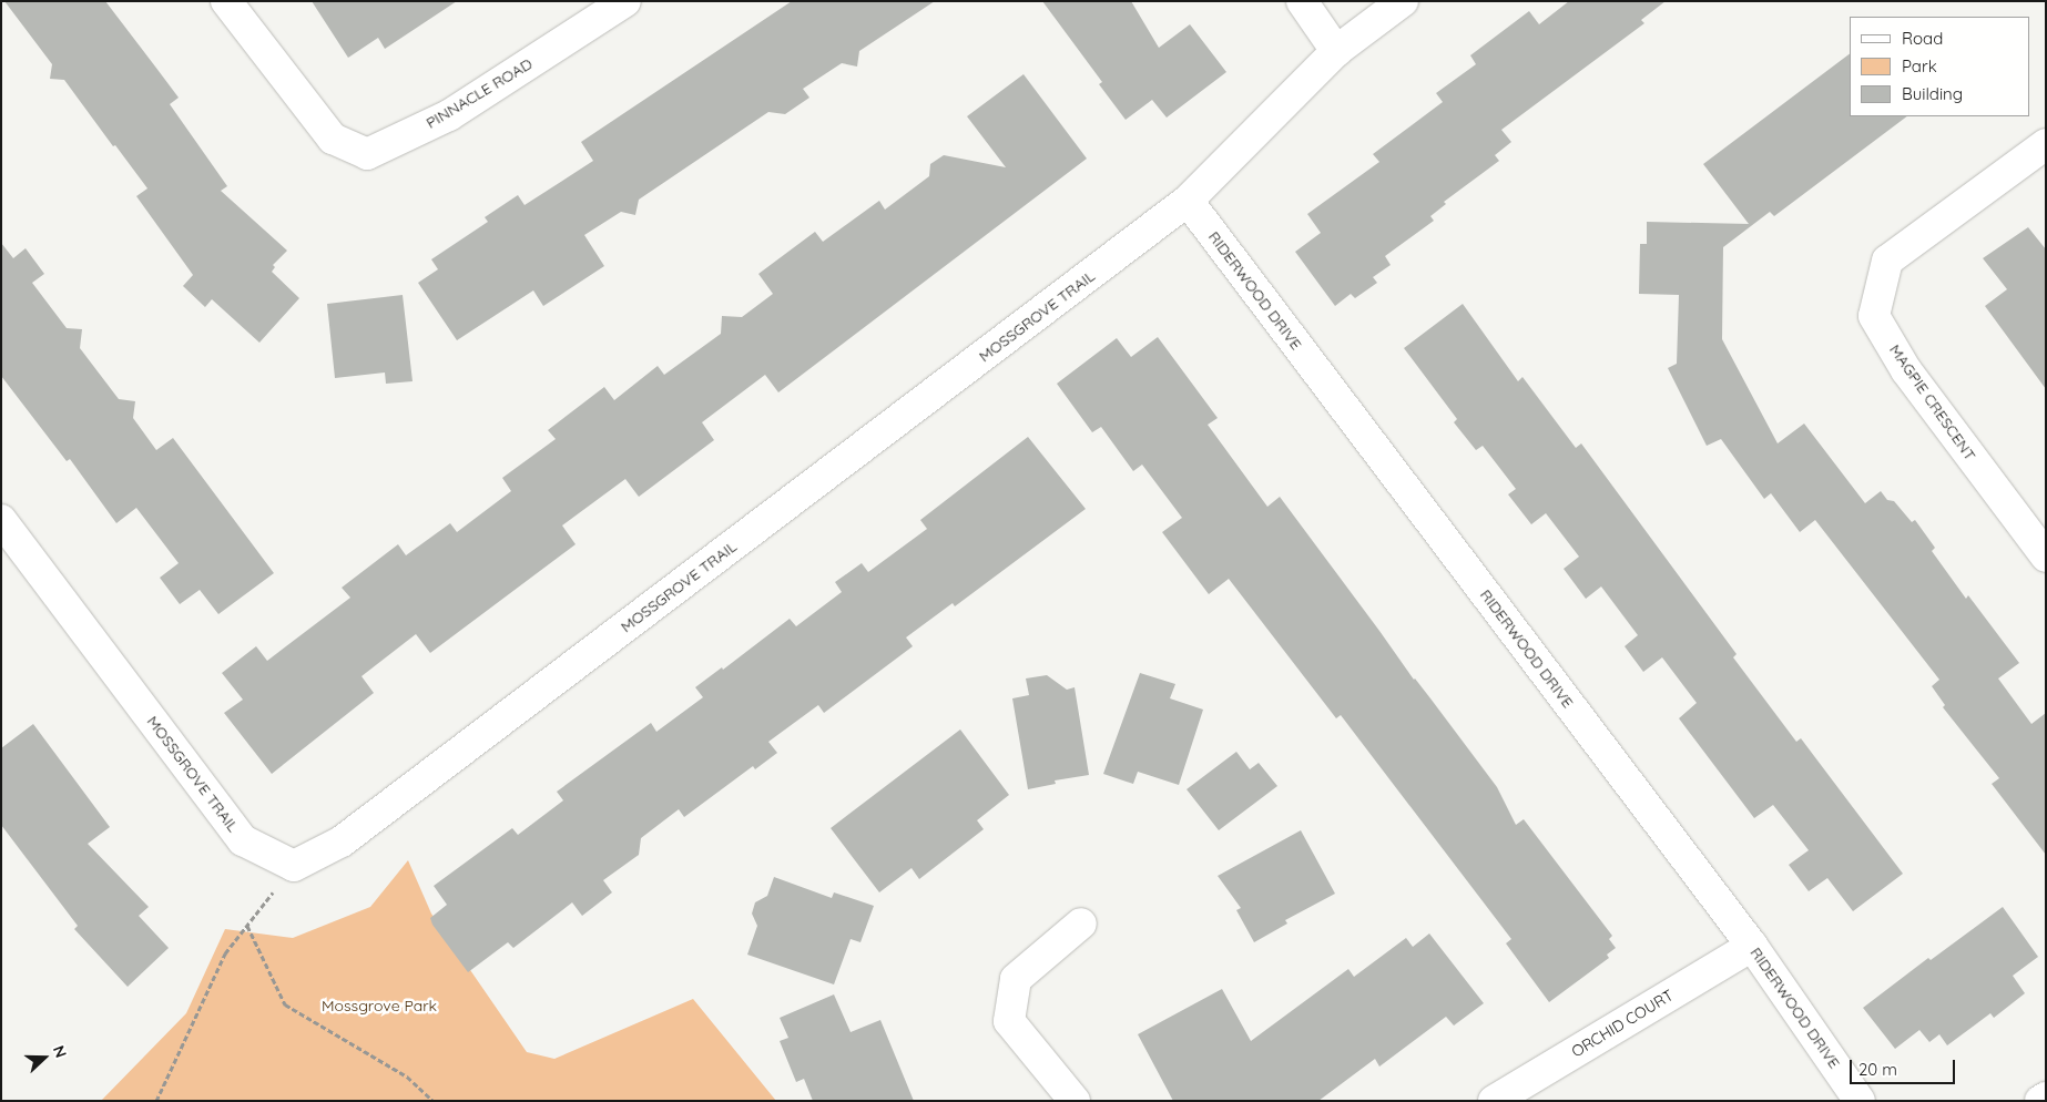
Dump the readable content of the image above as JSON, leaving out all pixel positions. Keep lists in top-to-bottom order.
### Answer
{
  "streets": {
    "street": [
      "PINNACLE ROAD",
      "RIDERWOOD DRIVE",
      "MOSSGROVE TRAIL",
      "MAGPIE CRESCENT",
      "ORCHID COURT"
    ]
  },
  "crossings": [
    ["RIDERWOOD DRIVE", "MOSSGROVE TRAIL"],
    ["RIDERWOOD DRIVE", "ORCHID COURT"]
  ],
  "parks": ["Mossgrove Park"],
  "legend": ["Road", "Park", "Building"],
  "scale_bar": "20 m",
  "north": "right"
}
